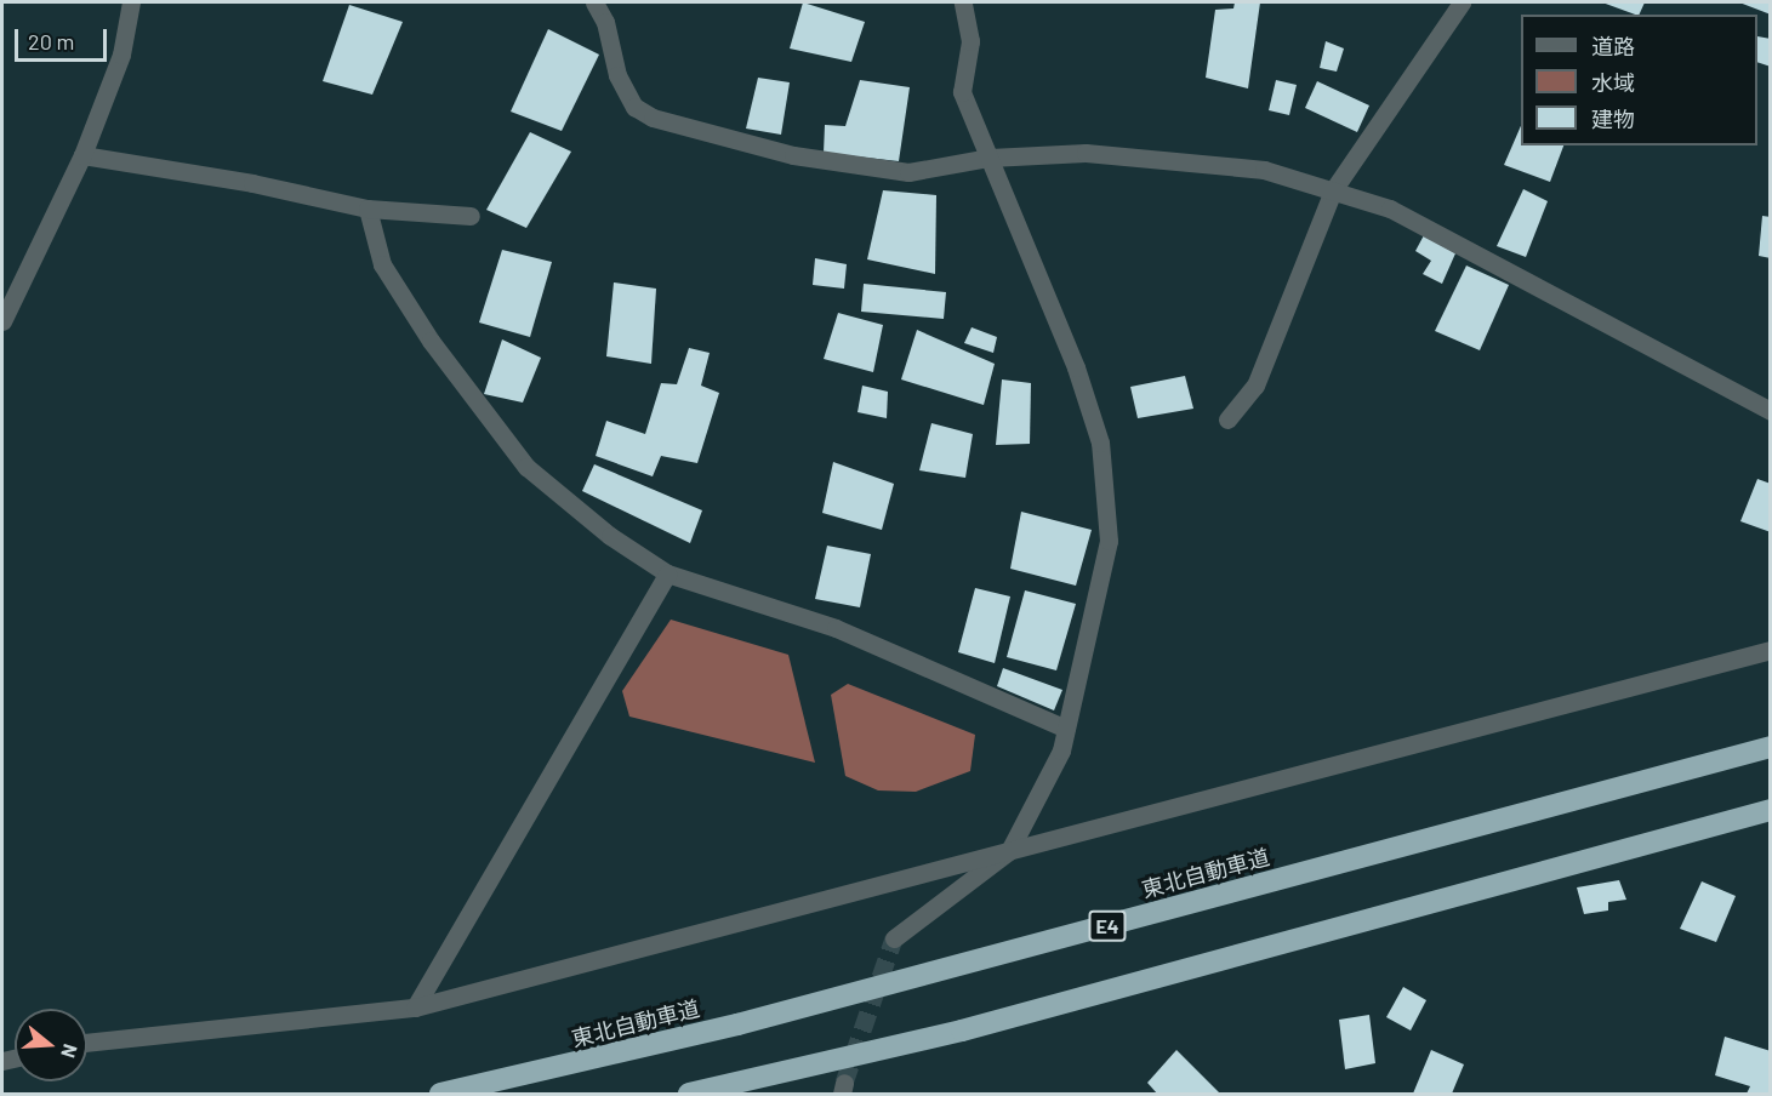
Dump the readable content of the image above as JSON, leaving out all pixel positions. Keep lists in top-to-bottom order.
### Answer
{
  "streets": {
    "highway": ["東北自動車道", "E4"]
  },
  "legend": ["道路", "水域", "建物"],
  "scale_bar": "20 m",
  "north": "right"
}
